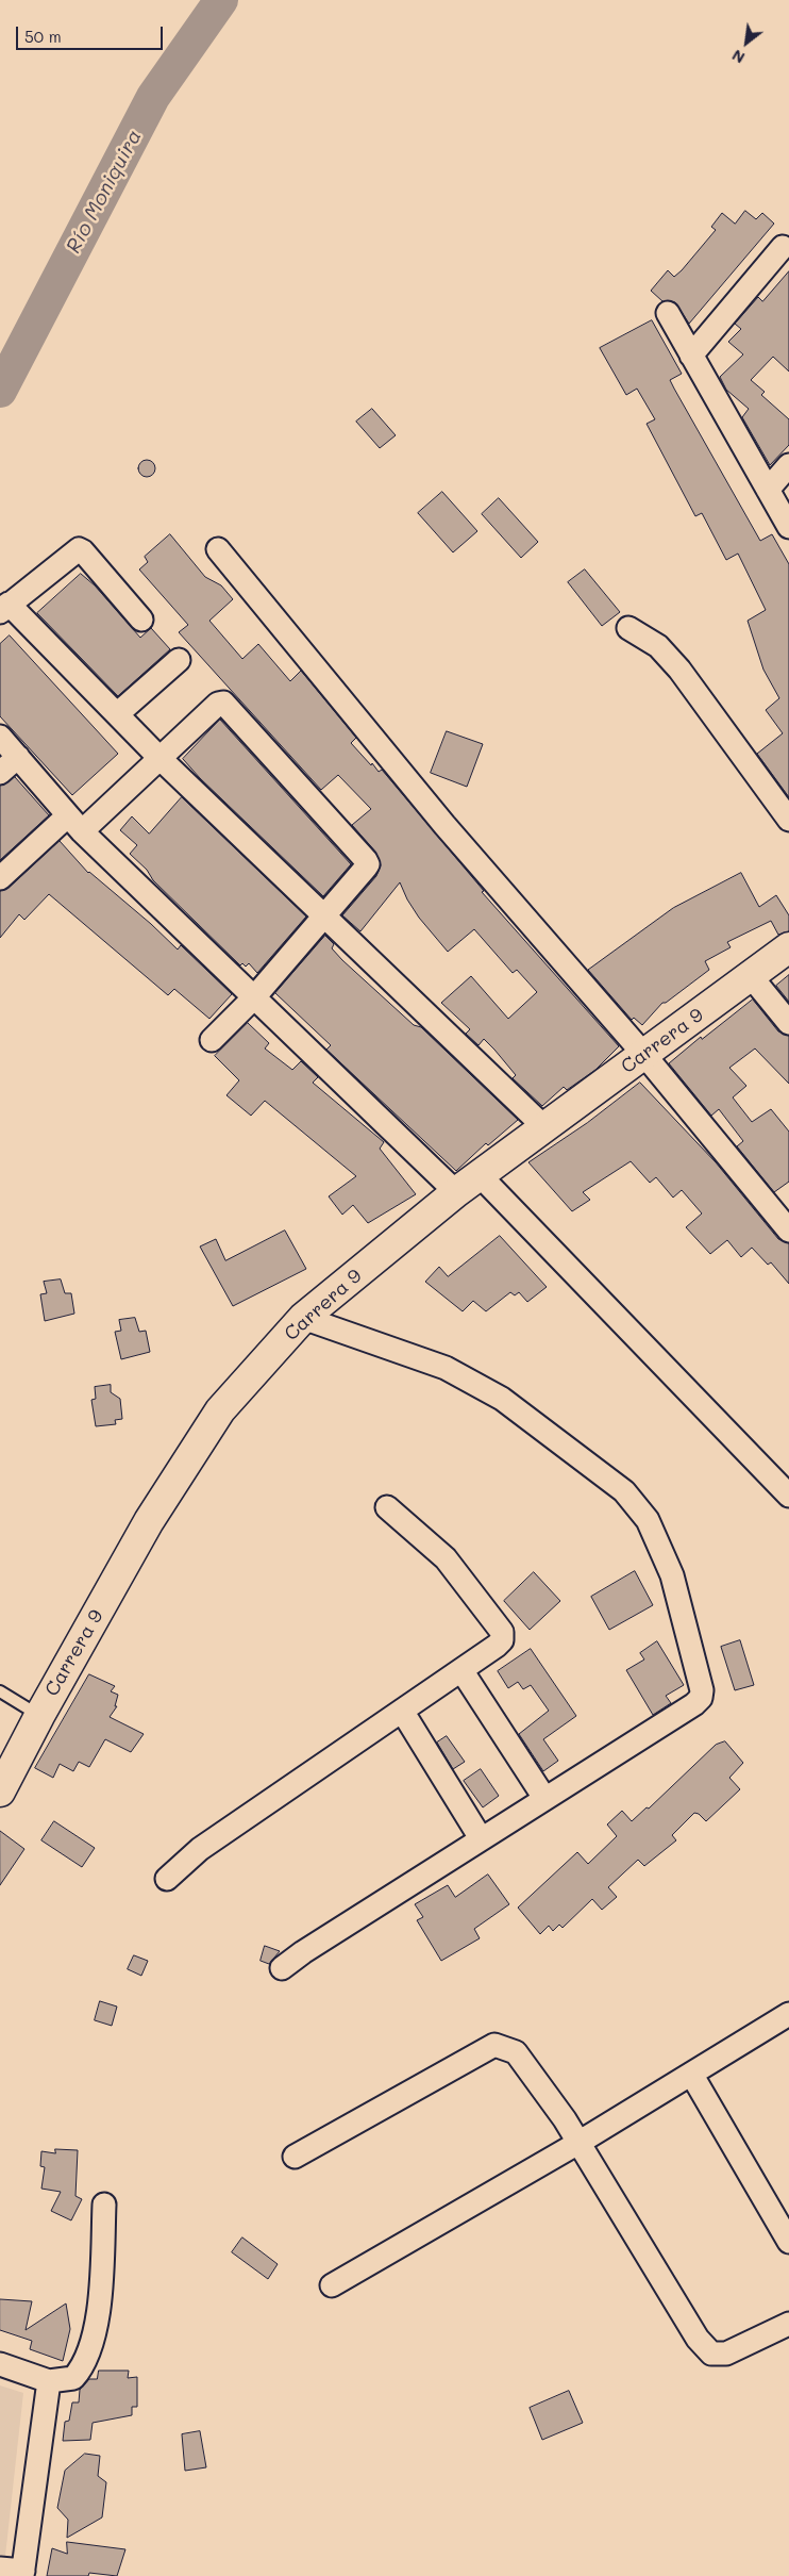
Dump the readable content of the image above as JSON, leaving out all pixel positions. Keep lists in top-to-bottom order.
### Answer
{
  "streets": {
    "main road": ["Carrera 9"]
  },
  "water": ["Río Moniquira"],
  "scale_bar": "50 m",
  "north": "bottom left"
}
